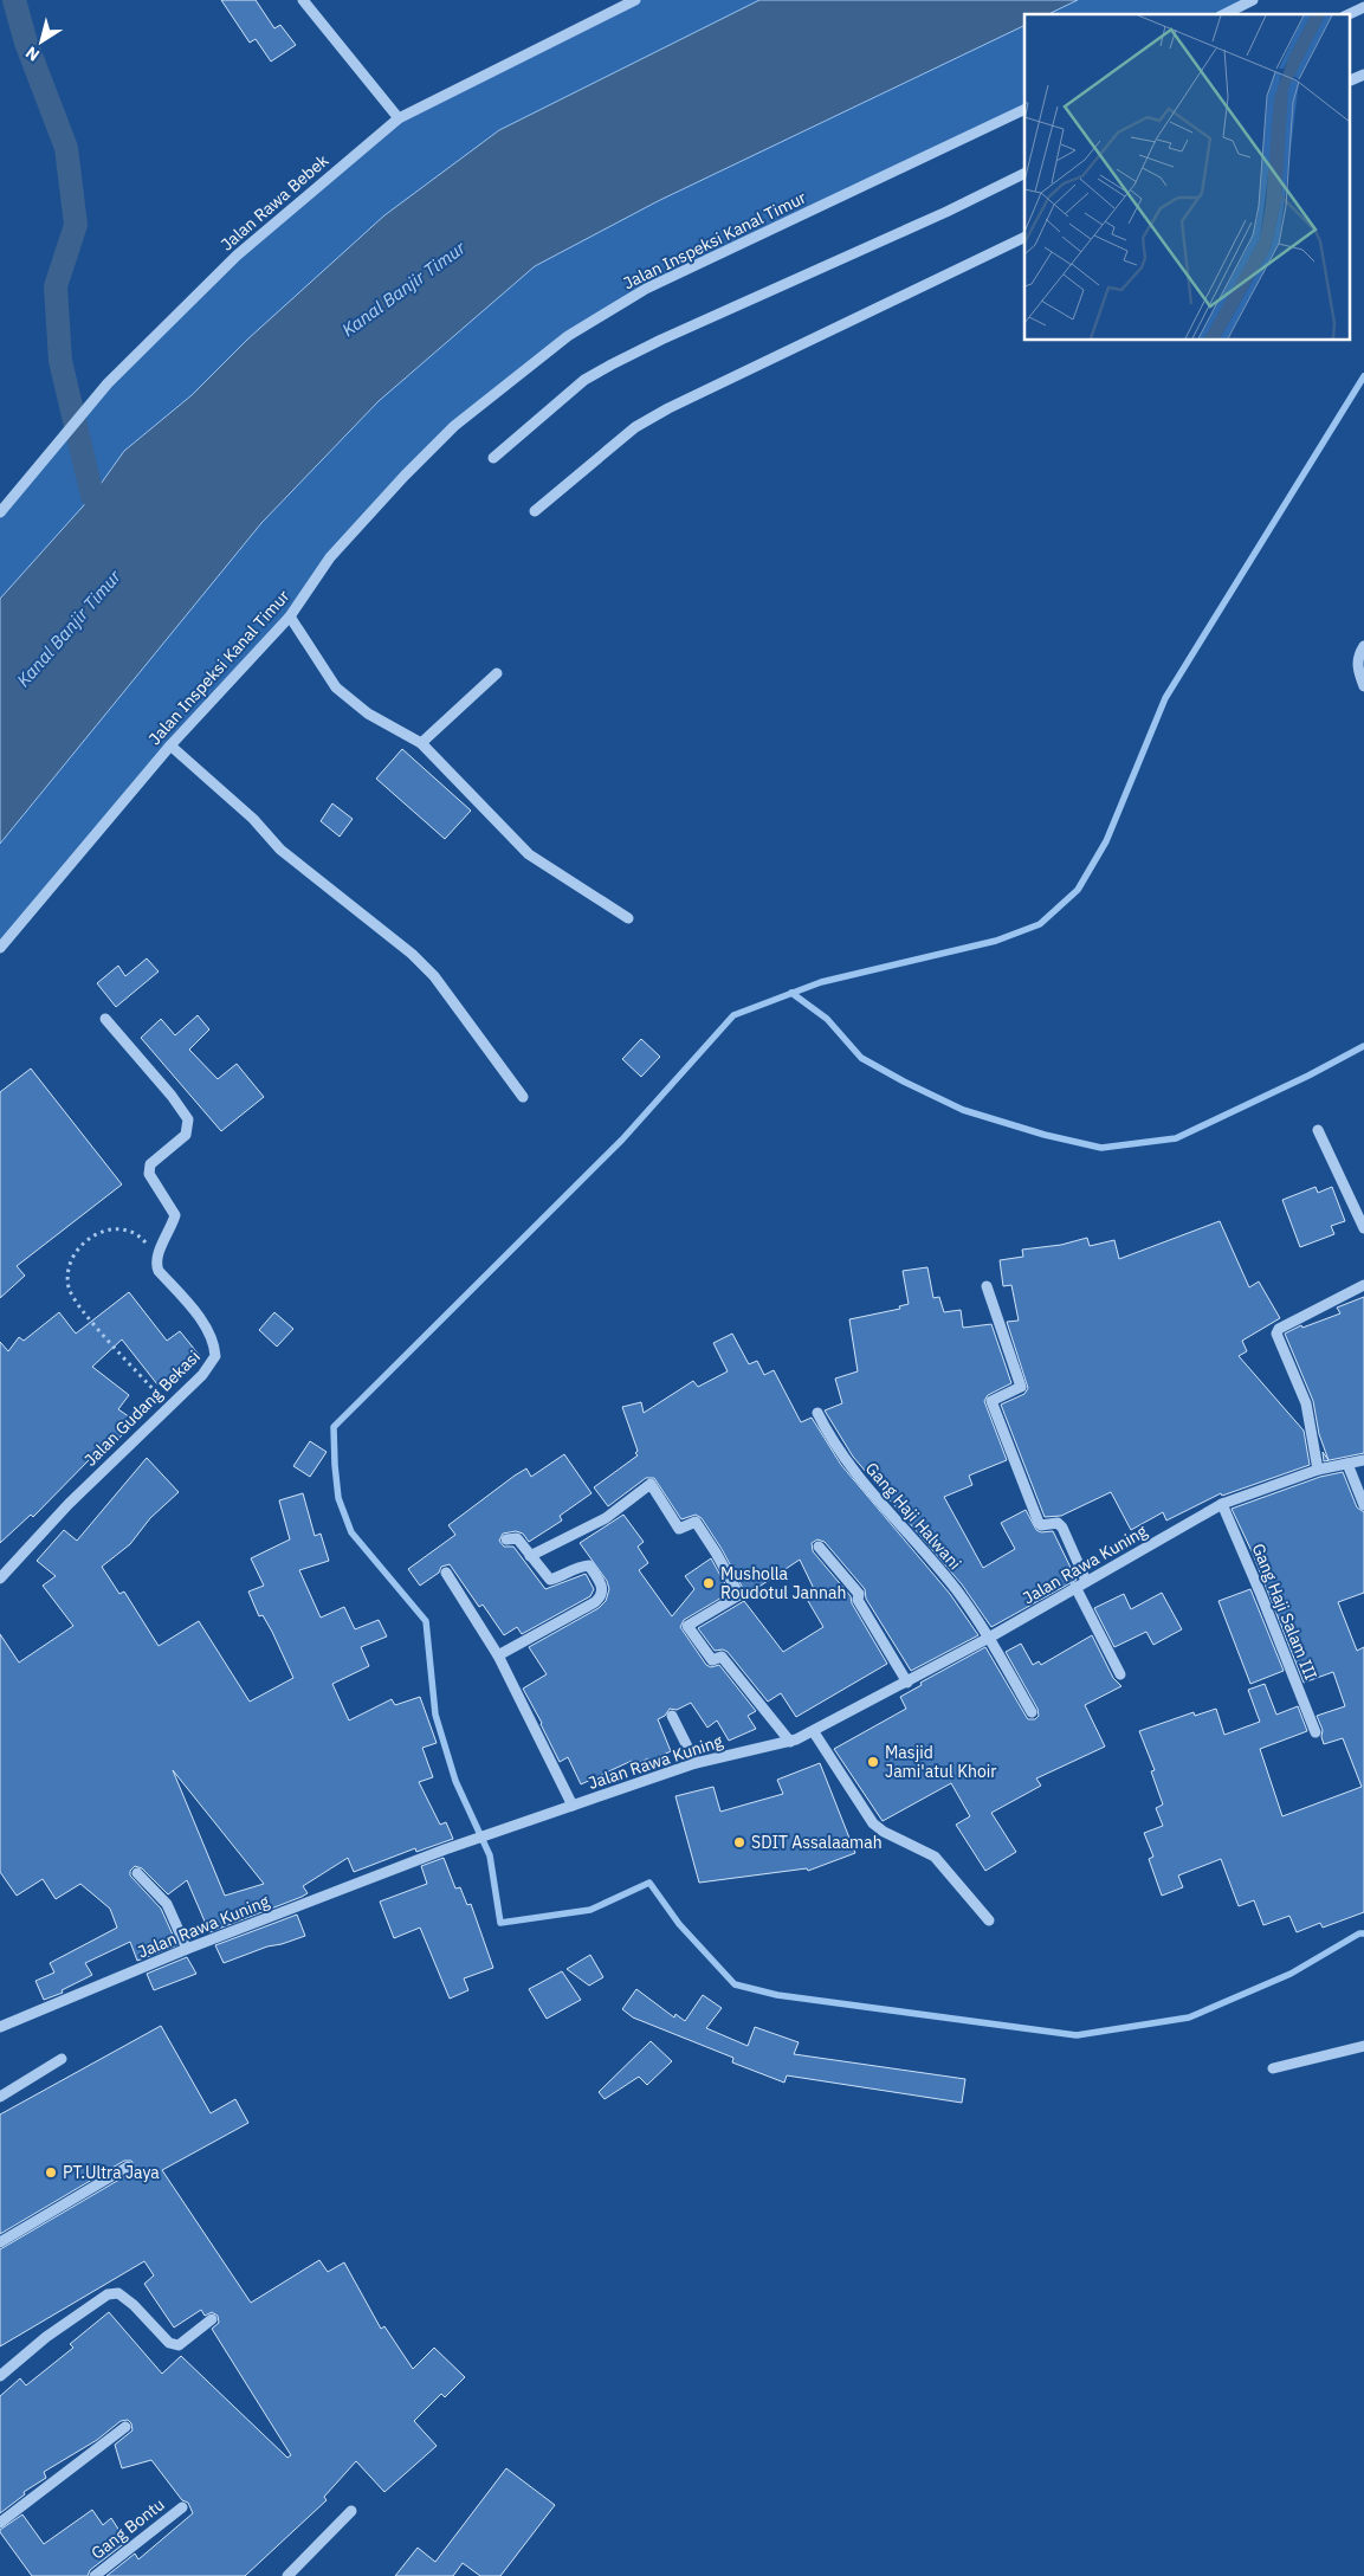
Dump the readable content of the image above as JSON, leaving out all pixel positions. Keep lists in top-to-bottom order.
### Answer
{
  "streets": {
    "street": [
      "Jalan Rawa Bebek",
      "Jalan Inspeksi Kanal Timur",
      "Jalan Gudang Bekasi",
      "Gang Haji Halwani",
      "Jalan Rawa Kuning",
      "Gang Haji Salam III",
      "Gang Bontu"
    ]
  },
  "crossings": [
    ["Gang Haji Halwani", "Jalan Rawa Kuning"],
    ["Jalan Rawa Kuning", "Gang Haji Salam III"]
  ],
  "water": ["Kanal Banjir Timur"],
  "places": [
    "Musholla Roudotul Jannah",
    "Masjid Jami'atul Khoir",
    "SDIT Assalaamah",
    "PT.Ultra Jaya"
  ],
  "north": "bottom left"
}
